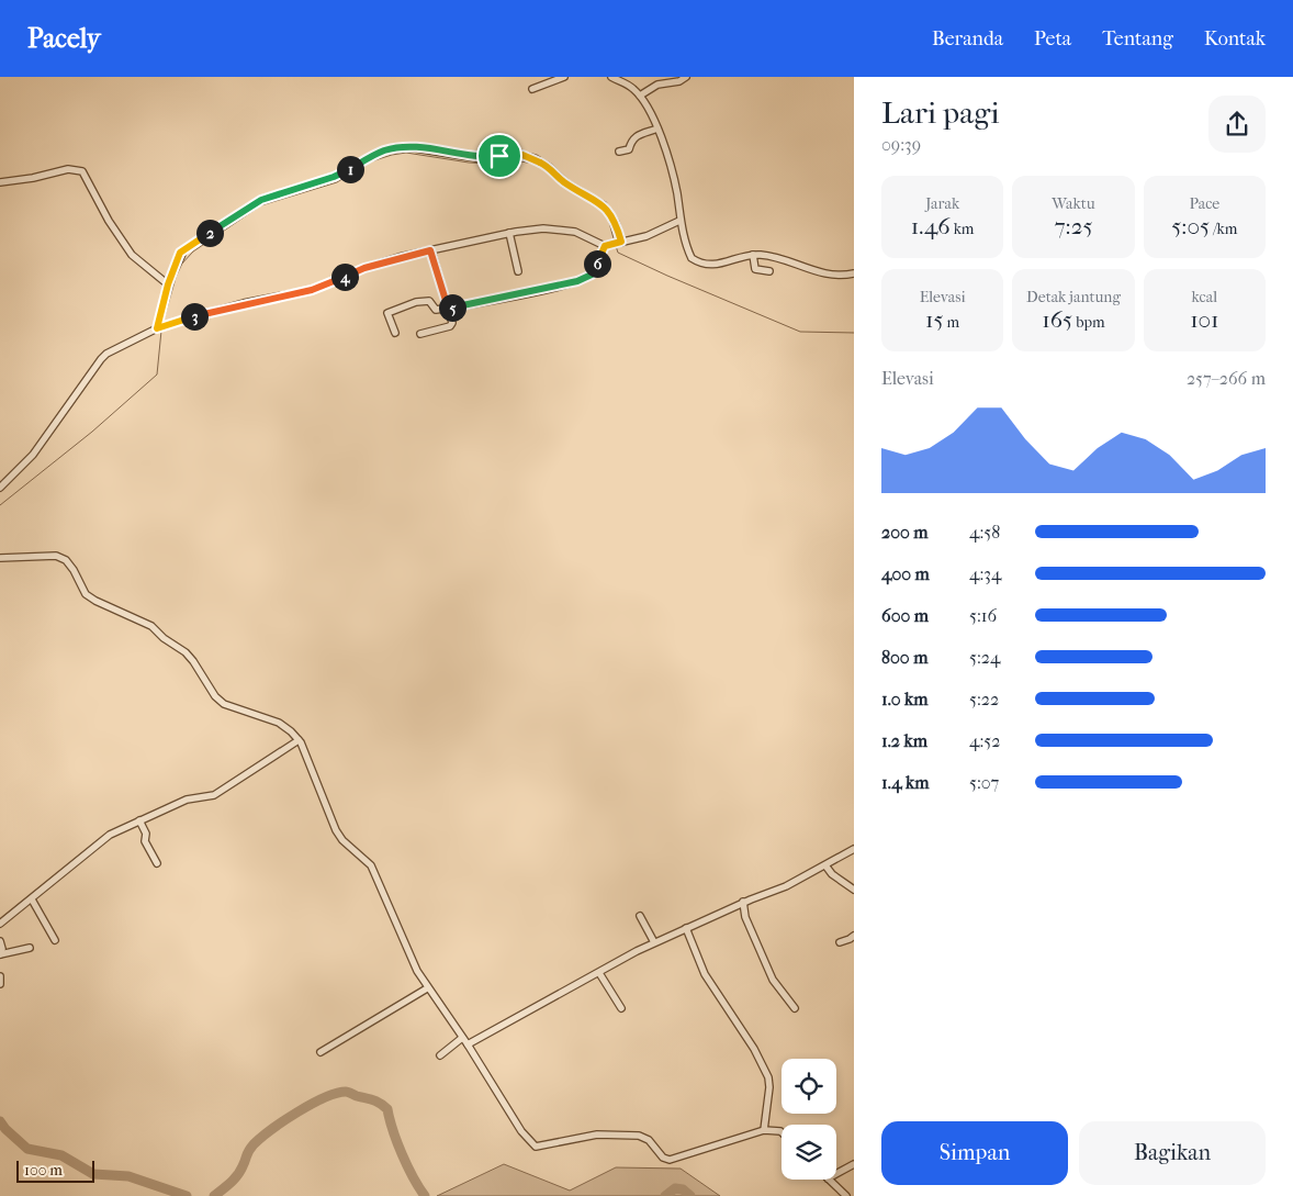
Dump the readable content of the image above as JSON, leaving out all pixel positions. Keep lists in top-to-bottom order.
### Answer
{
  "scale_bar": "100 m",
  "page": {
    "header": "Pacely",
    "nav": [
      "Beranda",
      "Peta",
      "Tentang",
      "Kontak"
    ],
    "heading": ["Lari pagi", "09:39"],
    "pins": [
      "1",
      "2",
      "6",
      "4",
      "5",
      "3"
    ],
    "stats": [
      ["Jarak", "1.46 km"],
      ["Waktu", "7:25"],
      ["Pace", "5:05 /km"],
      ["Elevasi", "15 m"],
      ["Detak jantung", "165 bpm"],
      ["kcal", "101"]
    ],
    "chart": ["Elevasi", "257–266 m"],
    "list": [
      {
        "name": "200 m",
        "note": "4:58"
      },
      {
        "name": "400 m",
        "note": "4:34"
      },
      {
        "name": "600 m",
        "note": "5:16"
      },
      {
        "name": "800 m",
        "note": "5:24"
      },
      {
        "name": "1.0 km",
        "note": "5:22"
      },
      {
        "name": "1.2 km",
        "note": "4:52"
      },
      {
        "name": "1.4 km",
        "note": "5:07"
      }
    ],
    "buttons": ["Simpan", "Bagikan"],
    "scale": "100 m"
  }
}
